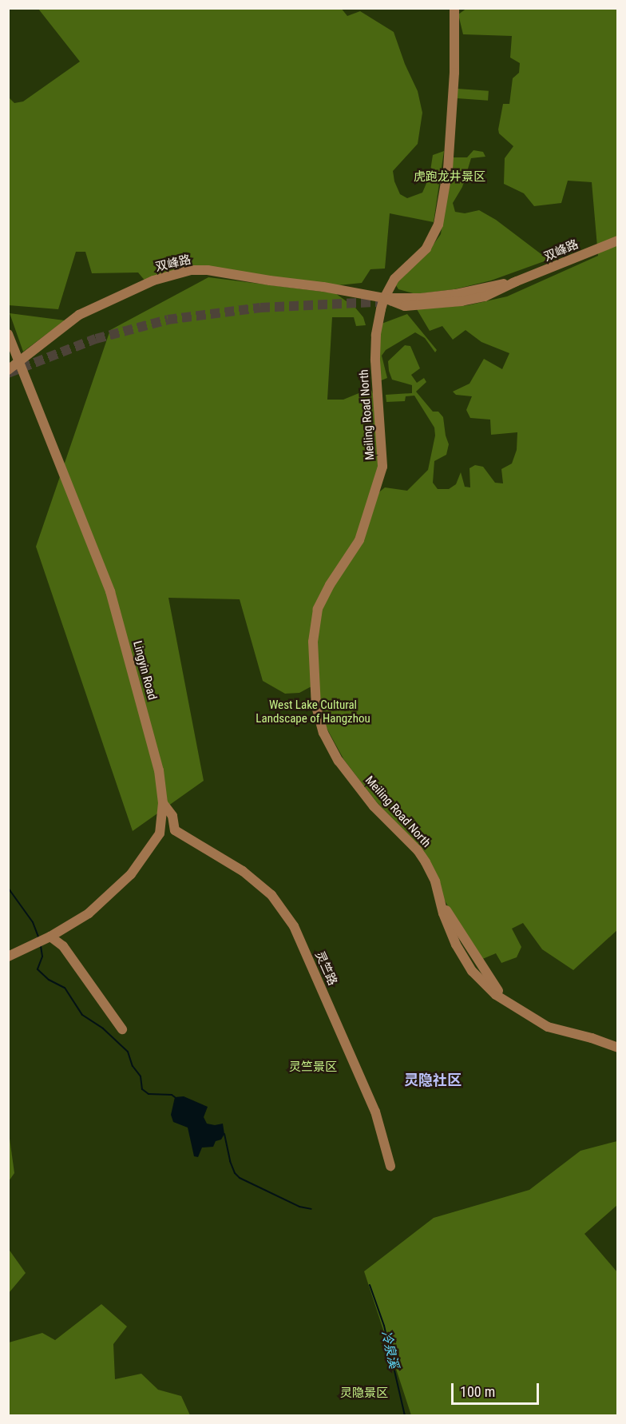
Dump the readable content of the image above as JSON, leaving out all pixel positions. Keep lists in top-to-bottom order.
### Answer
{
  "streets": {
    "street": [
      "双峰路",
      "Meiling Road North",
      "Lingyin Road",
      "灵竺路"
    ]
  },
  "crossings": [
    ["双峰路", "Meiling Road North"],
    ["双峰路", "Lingyin Road"]
  ],
  "districts": ["灵隐社区"],
  "water": ["冷泉溪"],
  "parks": [
    "虎跑龙井景区",
    "West Lake Cultural Landscape of Hangzhou",
    "灵竺景区",
    "灵隐景区"
  ],
  "scale_bar": "100 m"
}
